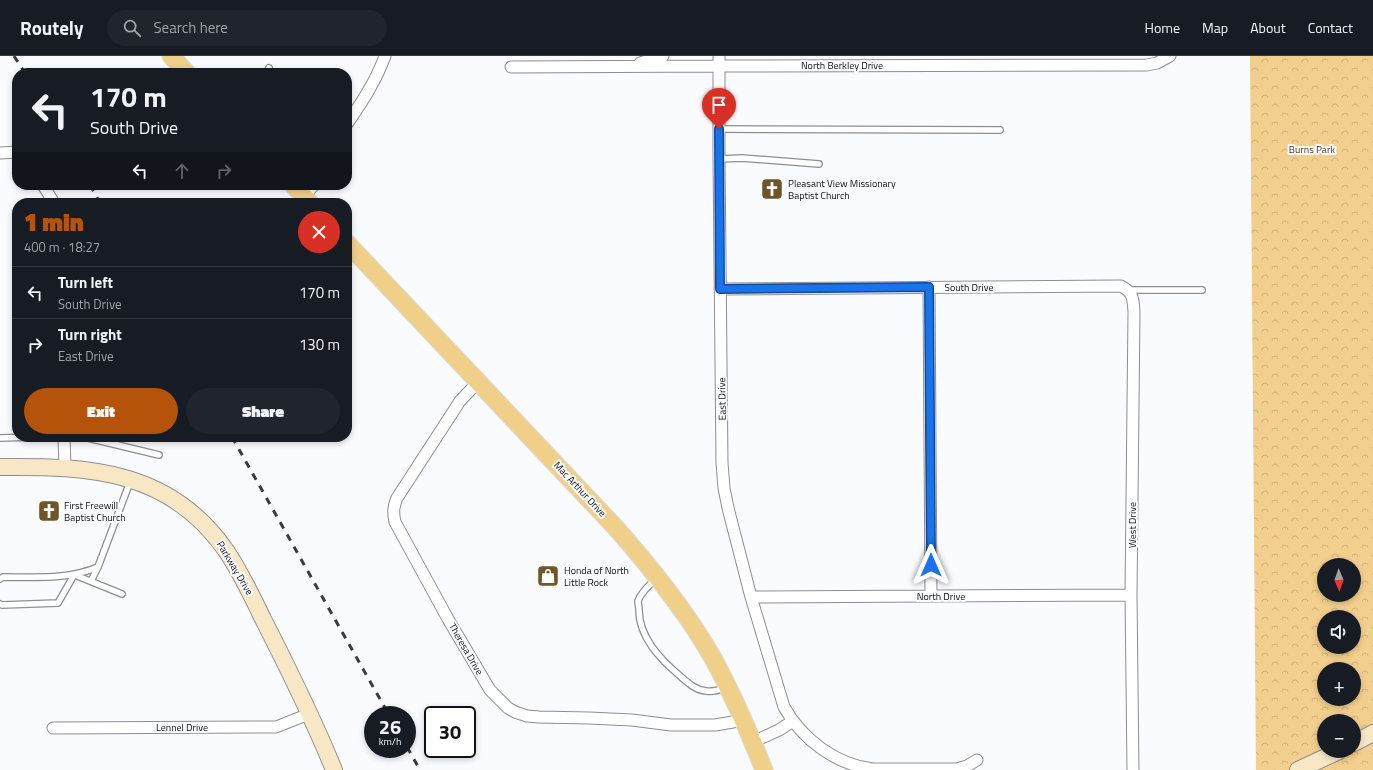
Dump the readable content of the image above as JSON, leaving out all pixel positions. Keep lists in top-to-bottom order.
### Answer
{
  "streets": {
    "main road": ["Mac Arthur Drive"],
    "street": [
      "North Berkley Drive",
      "South Drive",
      "East Drive",
      "West Drive",
      "Parkway Drive",
      "North Drive",
      "Theresa Drive",
      "Lennel Drive"
    ]
  },
  "crossings": [
    ["North Berkley Drive", "East Drive"],
    ["South Drive", "East Drive"],
    ["South Drive", "West Drive"],
    ["East Drive", "North Drive"],
    ["Mac Arthur Drive", "Theresa Drive"],
    ["West Drive", "North Drive"],
    ["Parkway Drive", "Lennel Drive"]
  ],
  "parks": ["Burns Park"],
  "places": {
    "church": ["Pleasant View Missionary Baptist Church", "First Freewill Baptist Church"],
    "shop": ["Honda of North Little Rock"]
  },
  "north": "bottom",
  "page": {
    "header": "Routely",
    "search": "Search here",
    "nav": [
      "Home",
      "Map",
      "About",
      "Contact"
    ],
    "turn": ["170 m", "South Drive"],
    "heading": ["1 min", "400 m · 18:27"],
    "list": [
      {
        "name": "Turn left",
        "note": "South Drive",
        "value": "170 m"
      },
      {
        "name": "Turn right",
        "note": "East Drive",
        "value": "130 m"
      }
    ],
    "buttons": ["Exit", "Share"],
    "map_buttons": ["+", "−"],
    "speed": "26 km/h",
    "limit": "30"
  }
}
